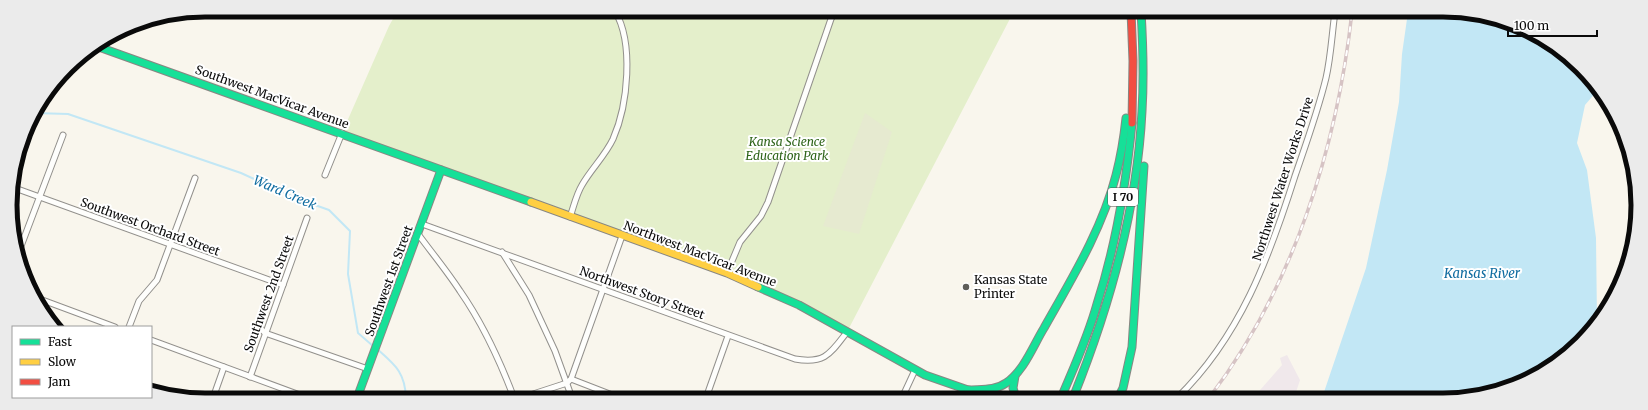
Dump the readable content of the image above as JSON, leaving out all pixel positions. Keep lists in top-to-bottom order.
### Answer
{
  "streets": {
    "main road": [
      "Southwest MacVicar Avenue",
      "I 70",
      "Northwest MacVicar Avenue",
      "Southwest 1st Street"
    ],
    "street": [
      "Northwest Water Works Drive",
      "Southwest Orchard Street",
      "Northwest Story Street",
      "Southwest 2nd Street"
    ]
  },
  "crossings": [
    ["Southwest MacVicar Avenue", "Northwest MacVicar Avenue"],
    ["Southwest MacVicar Avenue", "Southwest 1st Street"],
    ["Southwest Orchard Street", "Southwest 2nd Street"],
    ["Northwest MacVicar Avenue", "Southwest 1st Street"],
    ["Northwest MacVicar Avenue", "Northwest Story Street"],
    ["Southwest 1st Street", "Northwest Story Street"]
  ],
  "water": ["Ward Creek", "Kansas River"],
  "parks": ["Kansa Science Education Park"],
  "places": ["Kansas State Printer"],
  "legend": ["Fast", "Slow", "Jam"],
  "scale_bar": "100 m"
}
